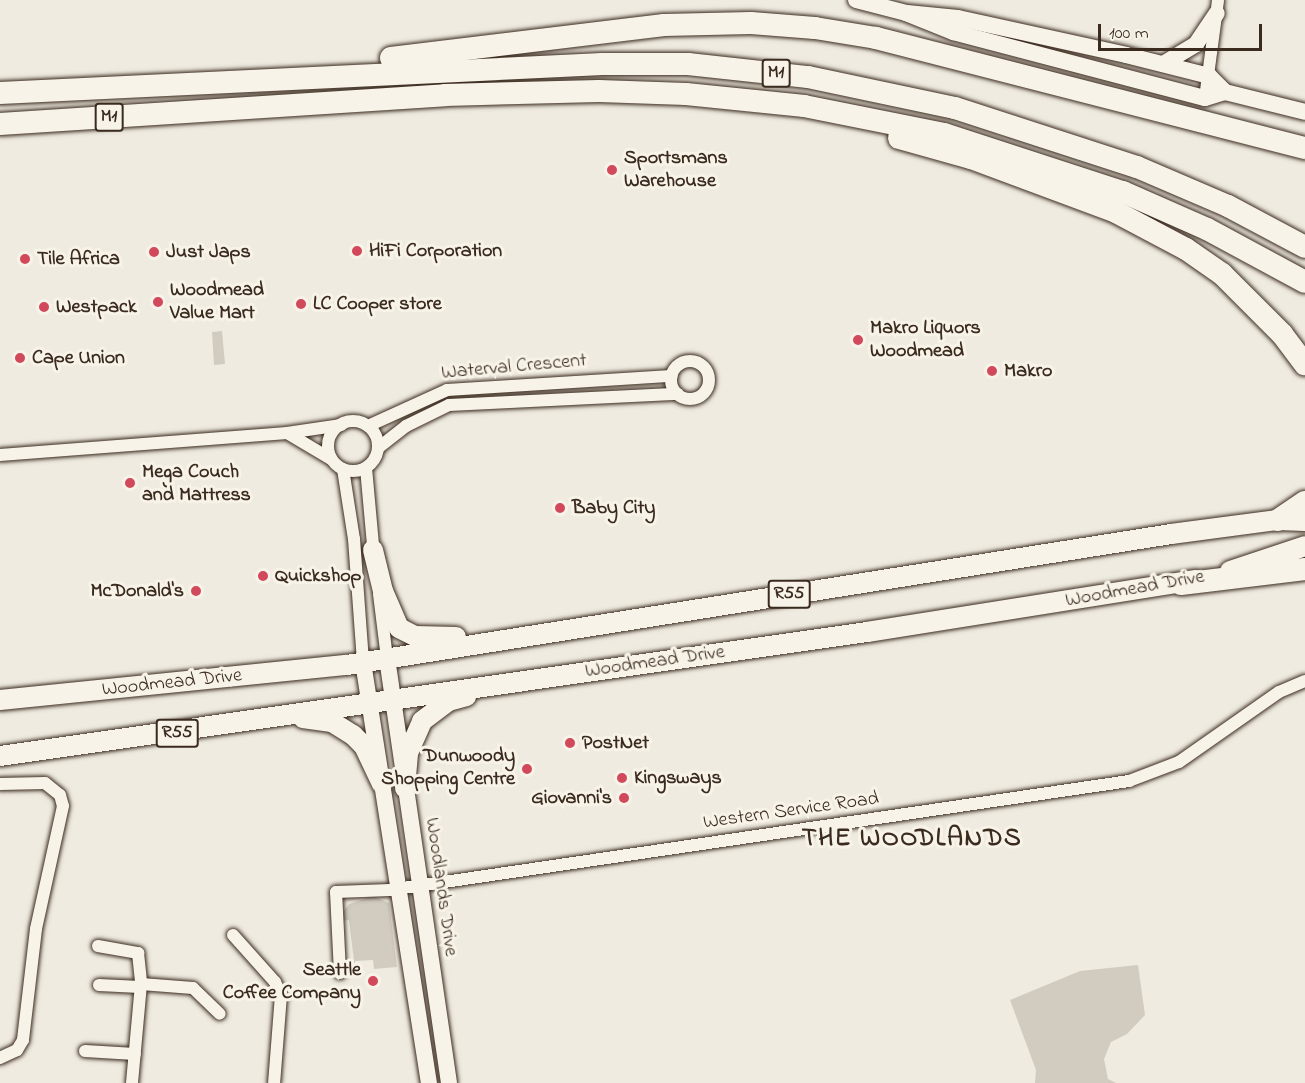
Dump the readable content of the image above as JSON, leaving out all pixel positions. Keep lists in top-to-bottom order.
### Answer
{
  "streets": {
    "highway": ["M1"],
    "main road": ["Woodmead Drive", "R55", "Woodlands Drive"],
    "street": ["Waterval Crescent", "Western Service Road"]
  },
  "crossings": [
    ["Woodmead Drive", "Woodlands Drive"],
    ["Western Service Road", "Woodlands Drive"]
  ],
  "districts": ["THE WOODLANDS"],
  "places": [
    "Sportsmans Warehouse",
    "HiFi Corporation",
    "Just Japs",
    "Tile Africa",
    "Woodmead Value Mart",
    "LC Cooper store",
    "Westpack",
    "Makro Liquors Woodmead",
    "Cape Union",
    "Makro",
    "Mega Couch and Mattress",
    "Baby City",
    "Quickshop",
    "McDonald's",
    "PostNet",
    "Dunwoody Shopping Centre",
    "Kingsways",
    "Giovanni's",
    "Seattle Coffee Company"
  ],
  "scale_bar": "100 m"
}
